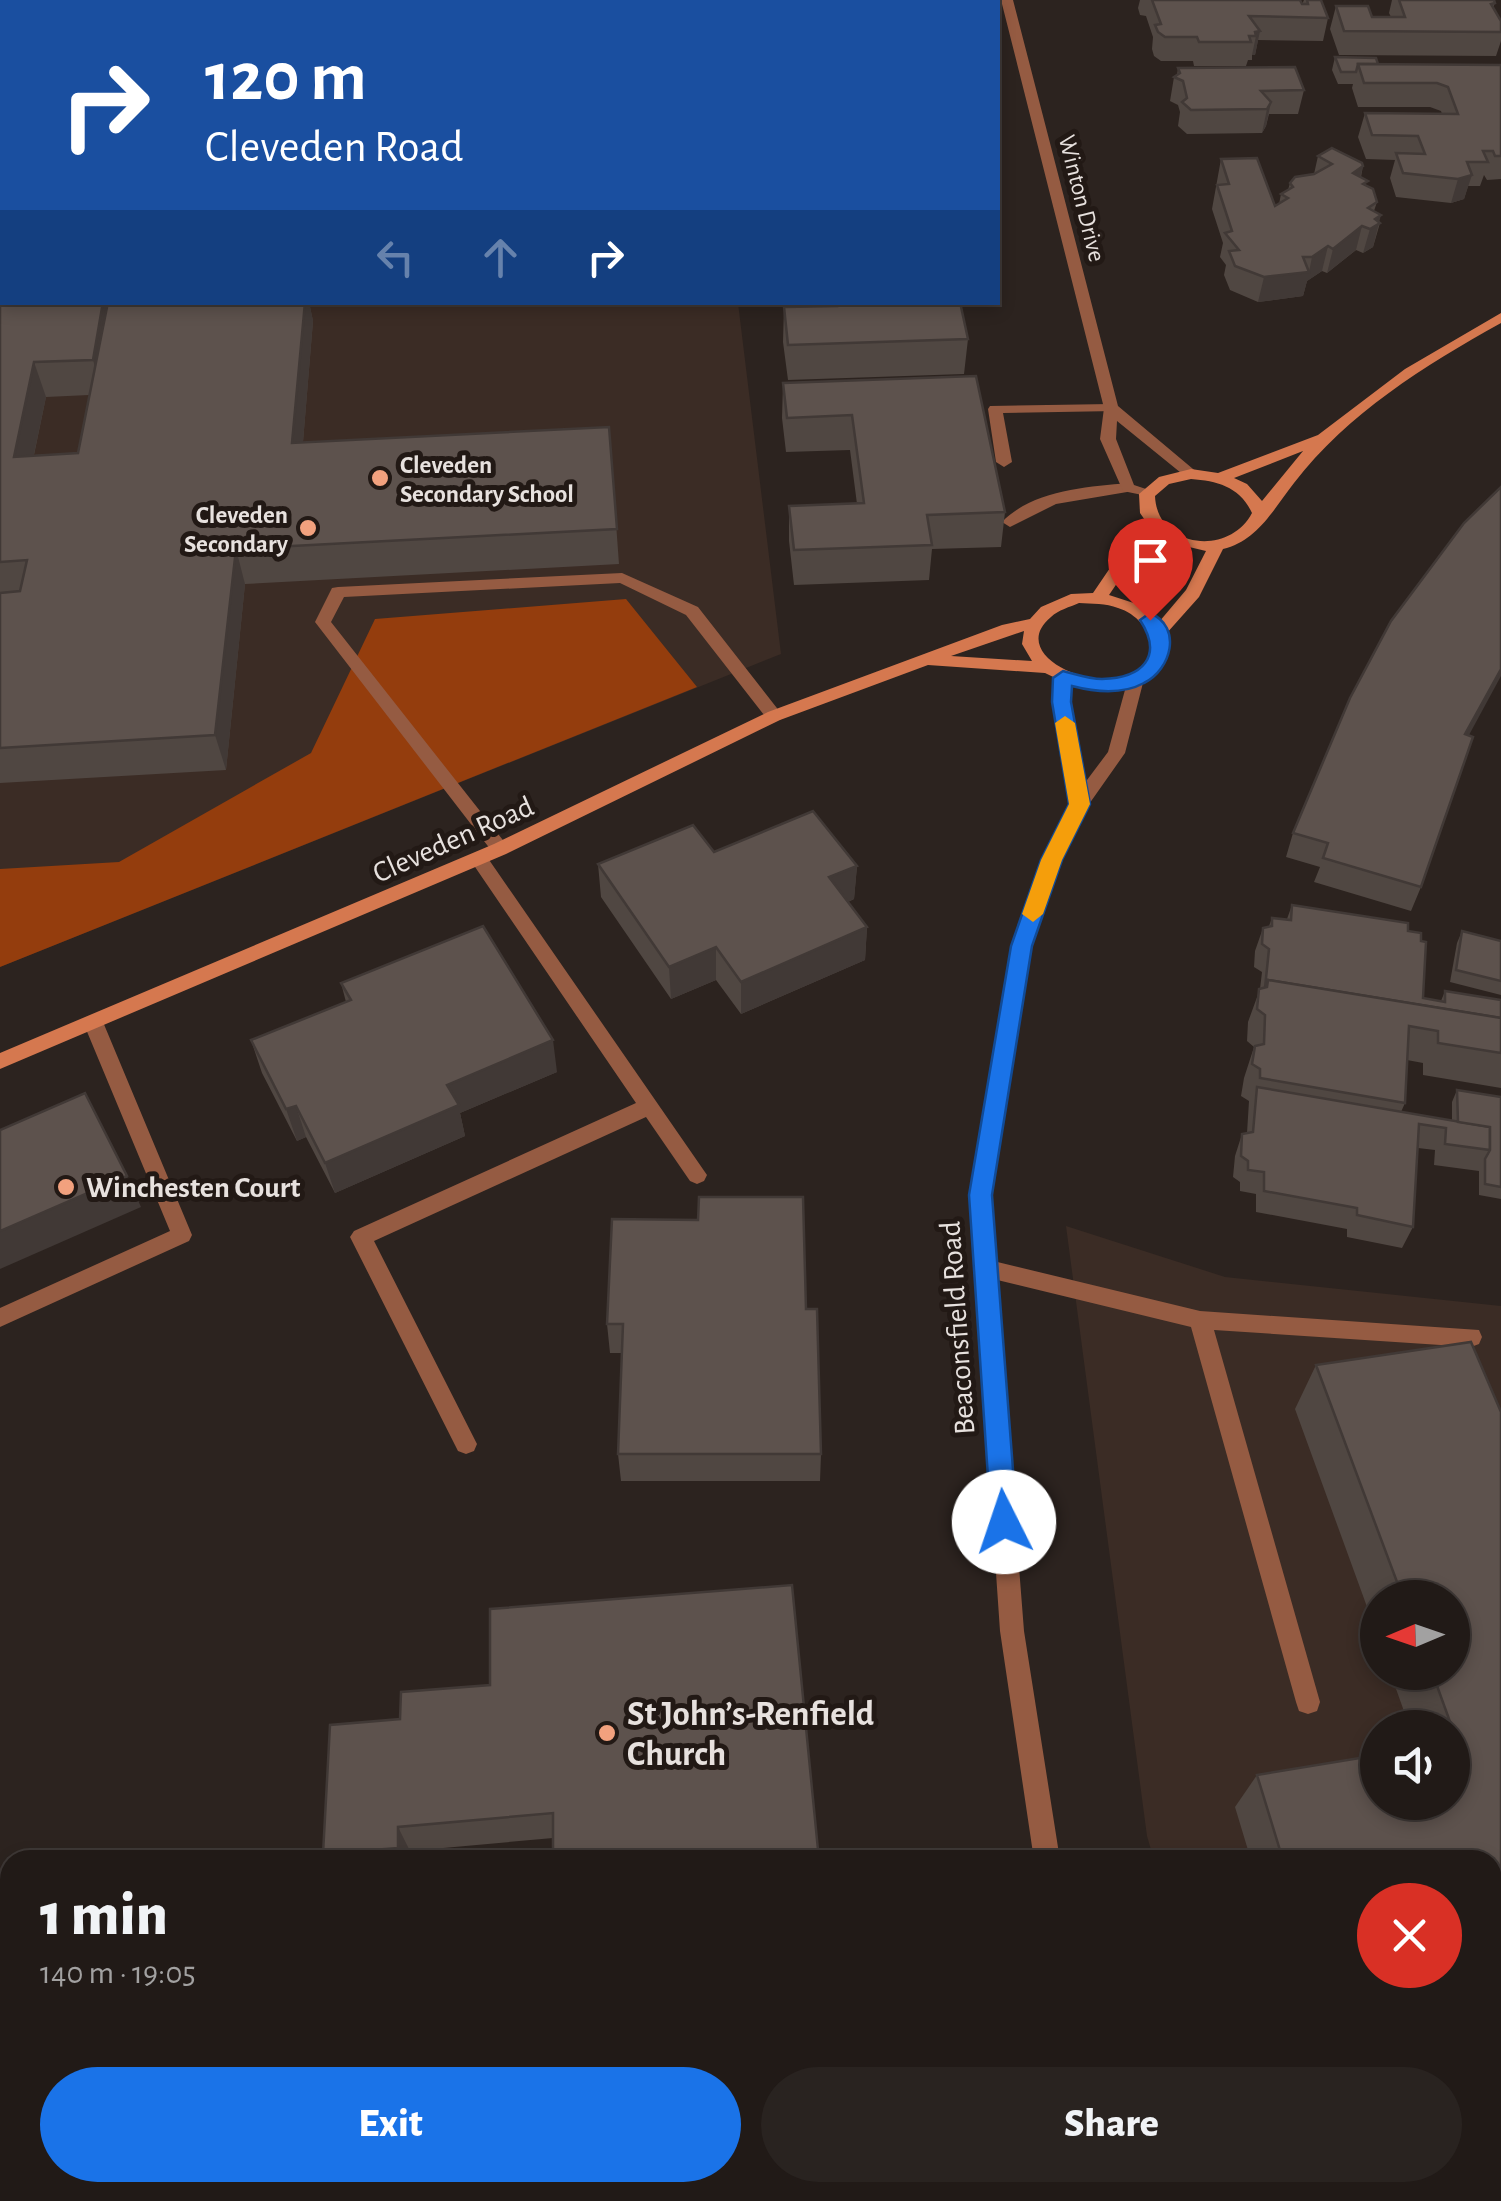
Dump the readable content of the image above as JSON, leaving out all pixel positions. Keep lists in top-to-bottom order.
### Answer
{
  "streets": {
    "street": ["Winton Drive", "Cleveden Road", "Beaconsfield Road"]
  },
  "crossings": [
    ["Cleveden Road", "Beaconsfield Road"]
  ],
  "places": [
    "Cleveden Secondary School",
    "Cleveden Secondary",
    "Winchesten Court",
    "St John’s-Renfield Church"
  ],
  "north": "left",
  "page": {
    "turn": ["120 m", "Cleveden Road"],
    "heading": ["1 min", "140 m · 19:05"],
    "buttons": ["Exit", "Share"]
  }
}
